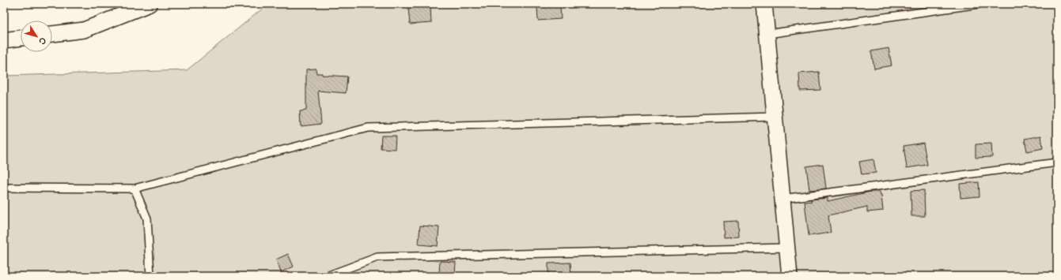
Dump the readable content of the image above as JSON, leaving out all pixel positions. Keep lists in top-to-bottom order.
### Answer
{
  "north": "bottom right"
}
